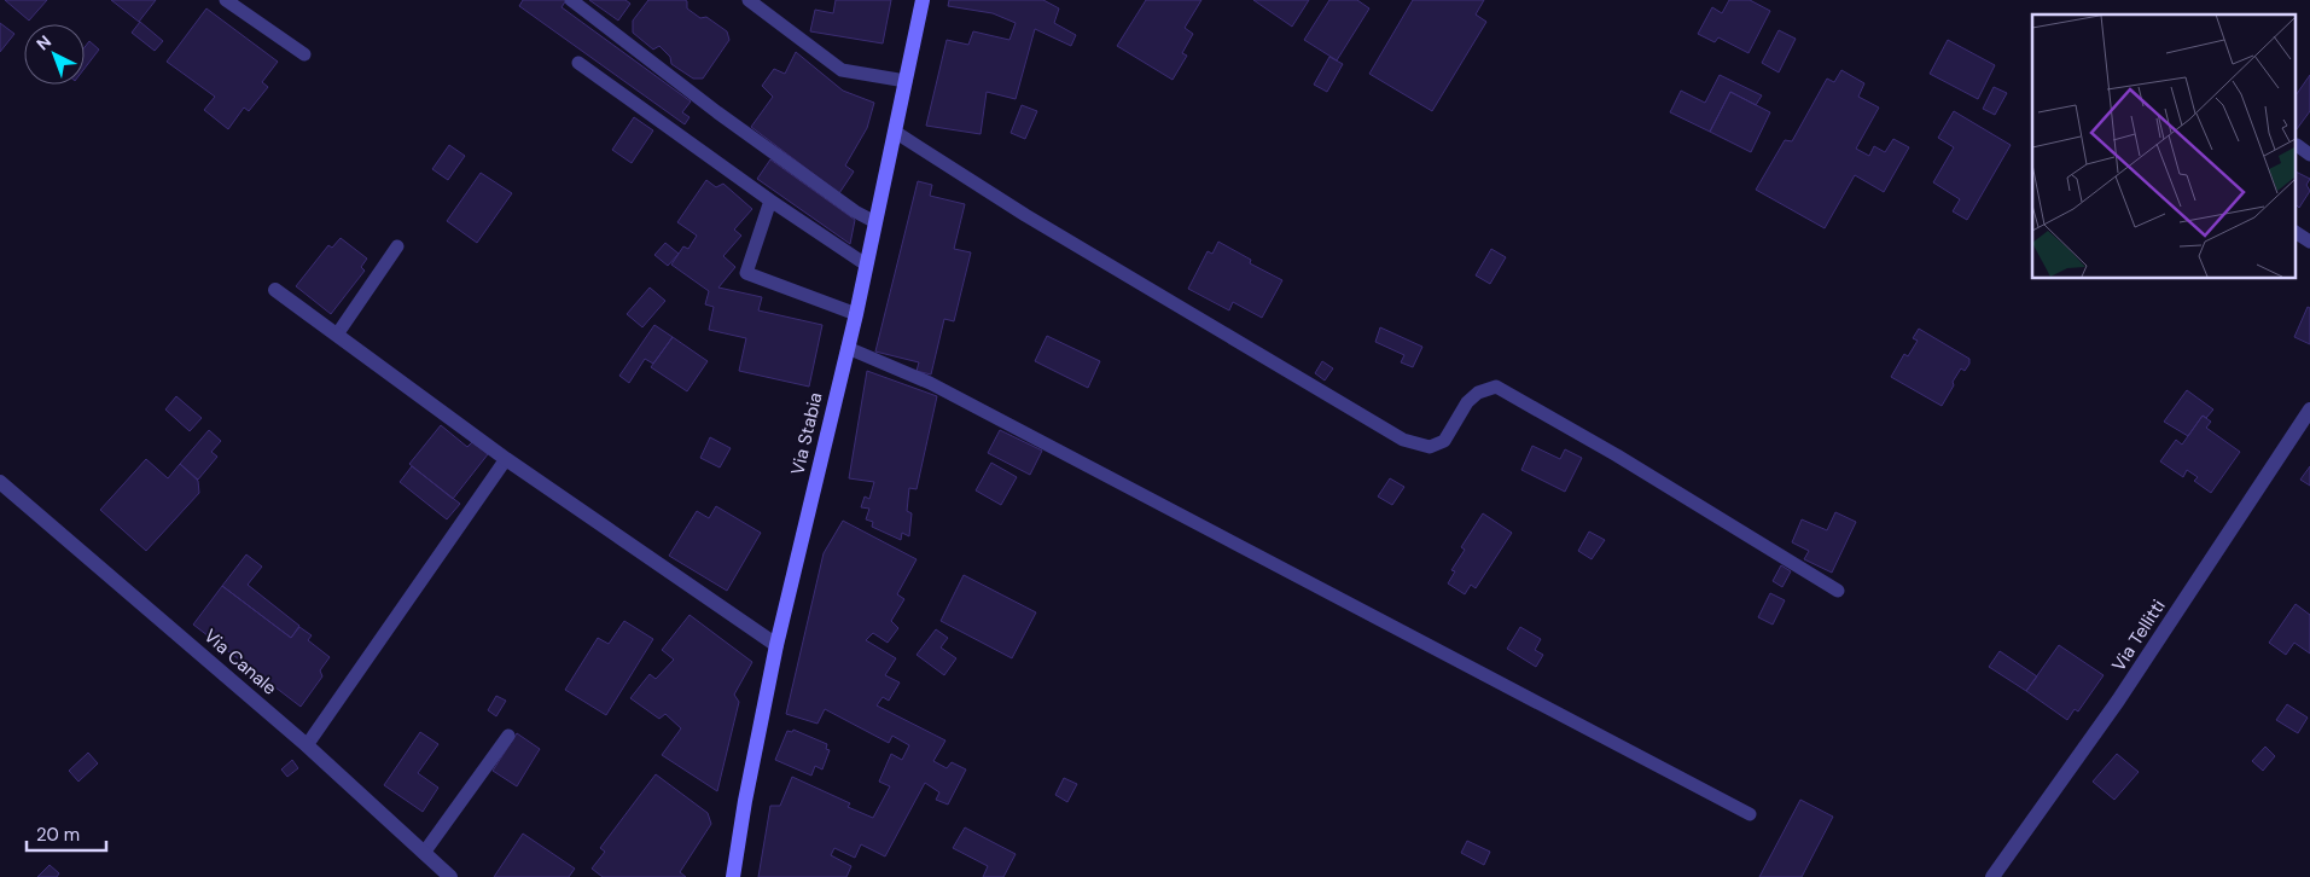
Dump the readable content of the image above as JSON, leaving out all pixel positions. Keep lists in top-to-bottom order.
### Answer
{
  "streets": {
    "main road": ["Via Stabia"],
    "street": ["Via Tellitti", "Via Canale"]
  },
  "scale_bar": "20 m",
  "north": "top left"
}
